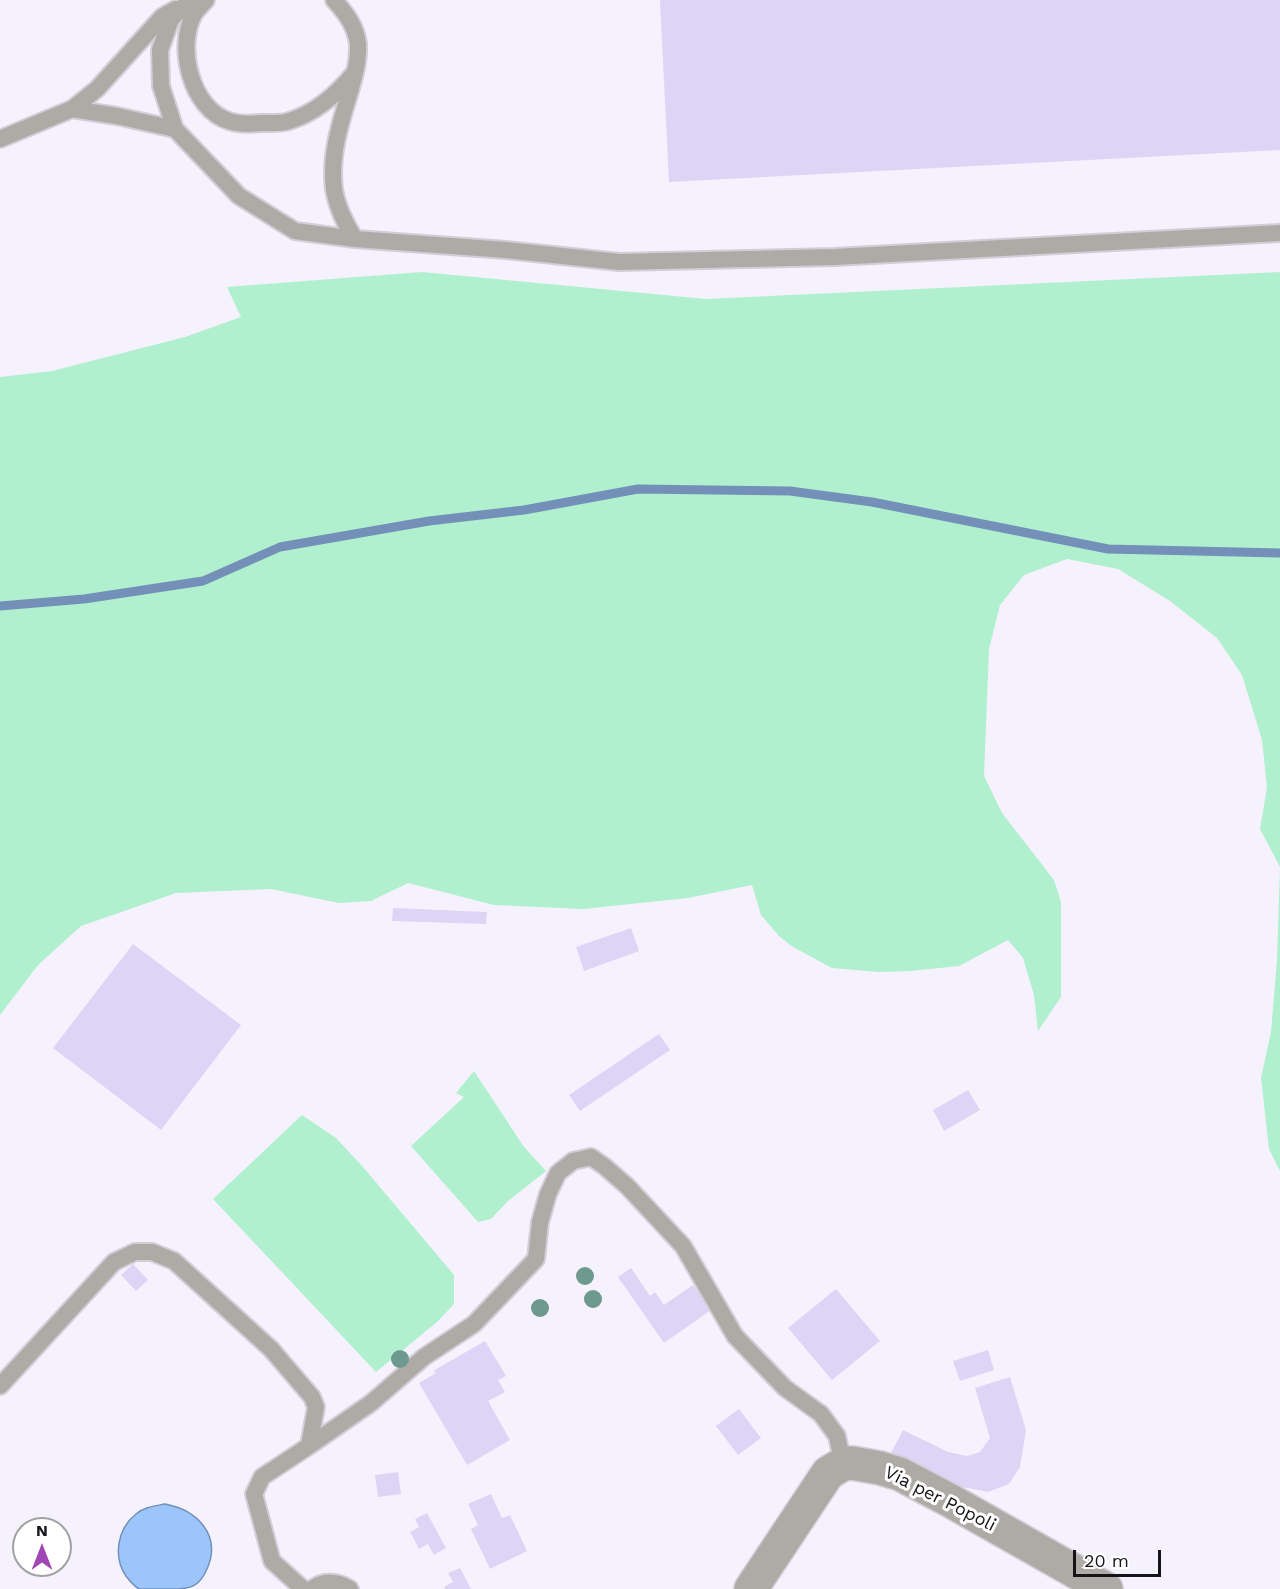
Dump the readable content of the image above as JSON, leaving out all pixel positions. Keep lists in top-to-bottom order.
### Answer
{
  "streets": {
    "street": ["Via per Popoli"]
  },
  "scale_bar": "20 m",
  "north": "top"
}
